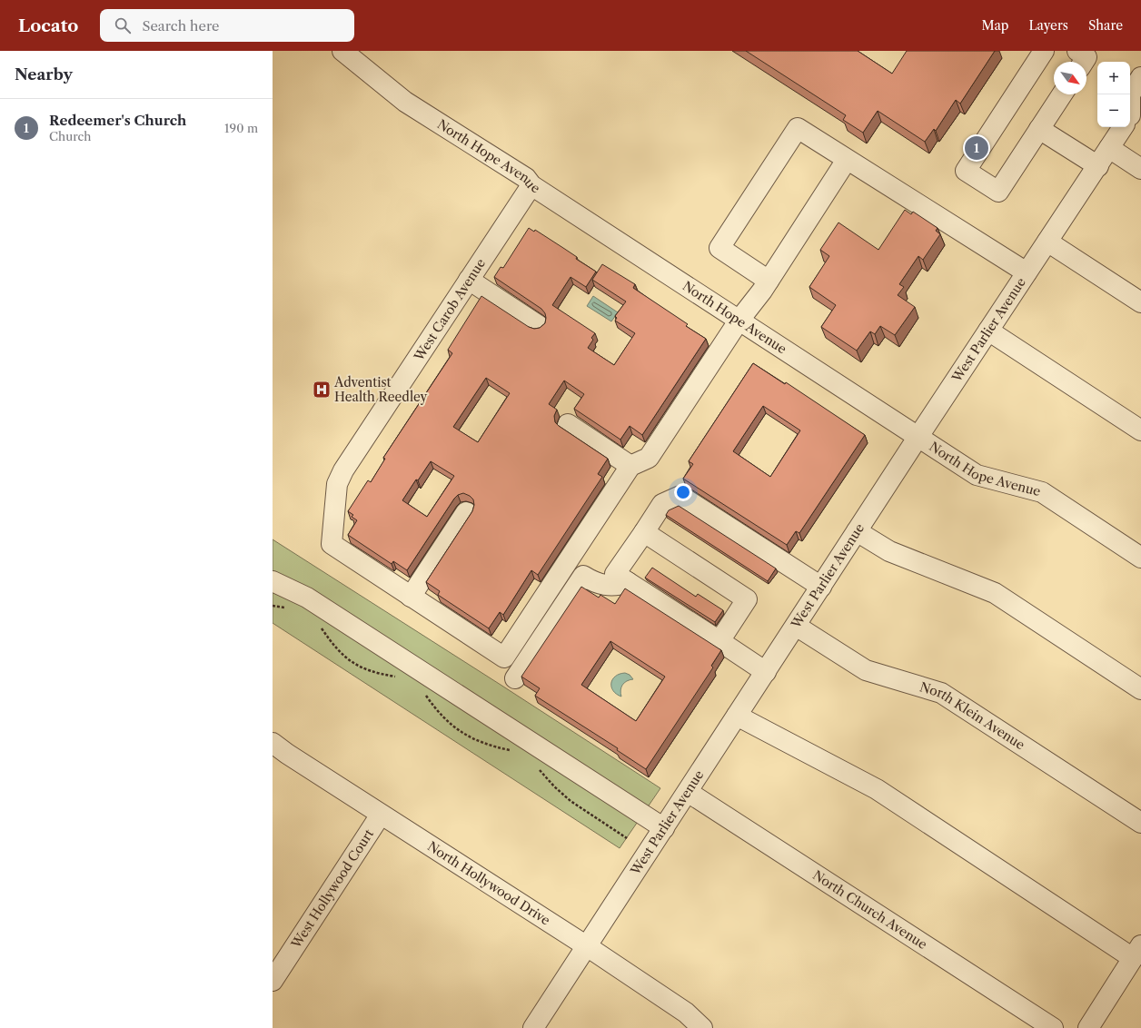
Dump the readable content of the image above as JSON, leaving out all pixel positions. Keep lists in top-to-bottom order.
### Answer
{
  "streets": {
    "street": [
      "North Hope Avenue",
      "West Carob Avenue",
      "West Parlier Avenue",
      "North Klein Avenue",
      "North Hollywood Drive",
      "West Hollywood Court",
      "North Church Avenue"
    ]
  },
  "crossings": [
    ["North Hope Avenue", "West Carob Avenue"],
    ["North Hope Avenue", "West Parlier Avenue"],
    ["West Parlier Avenue", "North Klein Avenue"],
    ["West Parlier Avenue", "North Hollywood Drive"],
    ["West Parlier Avenue", "North Church Avenue"],
    ["North Hollywood Drive", "West Hollywood Court"]
  ],
  "places": {
    "hospital": ["Adventist Health Reedley"]
  },
  "north": "bottom right",
  "page": {
    "header": "Locato",
    "search": "Search here",
    "nav": ["Map", "Layers", "Share"],
    "heading": "Nearby",
    "map_buttons": ["+", "−"],
    "list": [
      {
        "mark": "1",
        "name": "Redeemer's Church",
        "note": "Church",
        "value": "190 m"
      }
    ],
    "pins": "1"
  }
}
